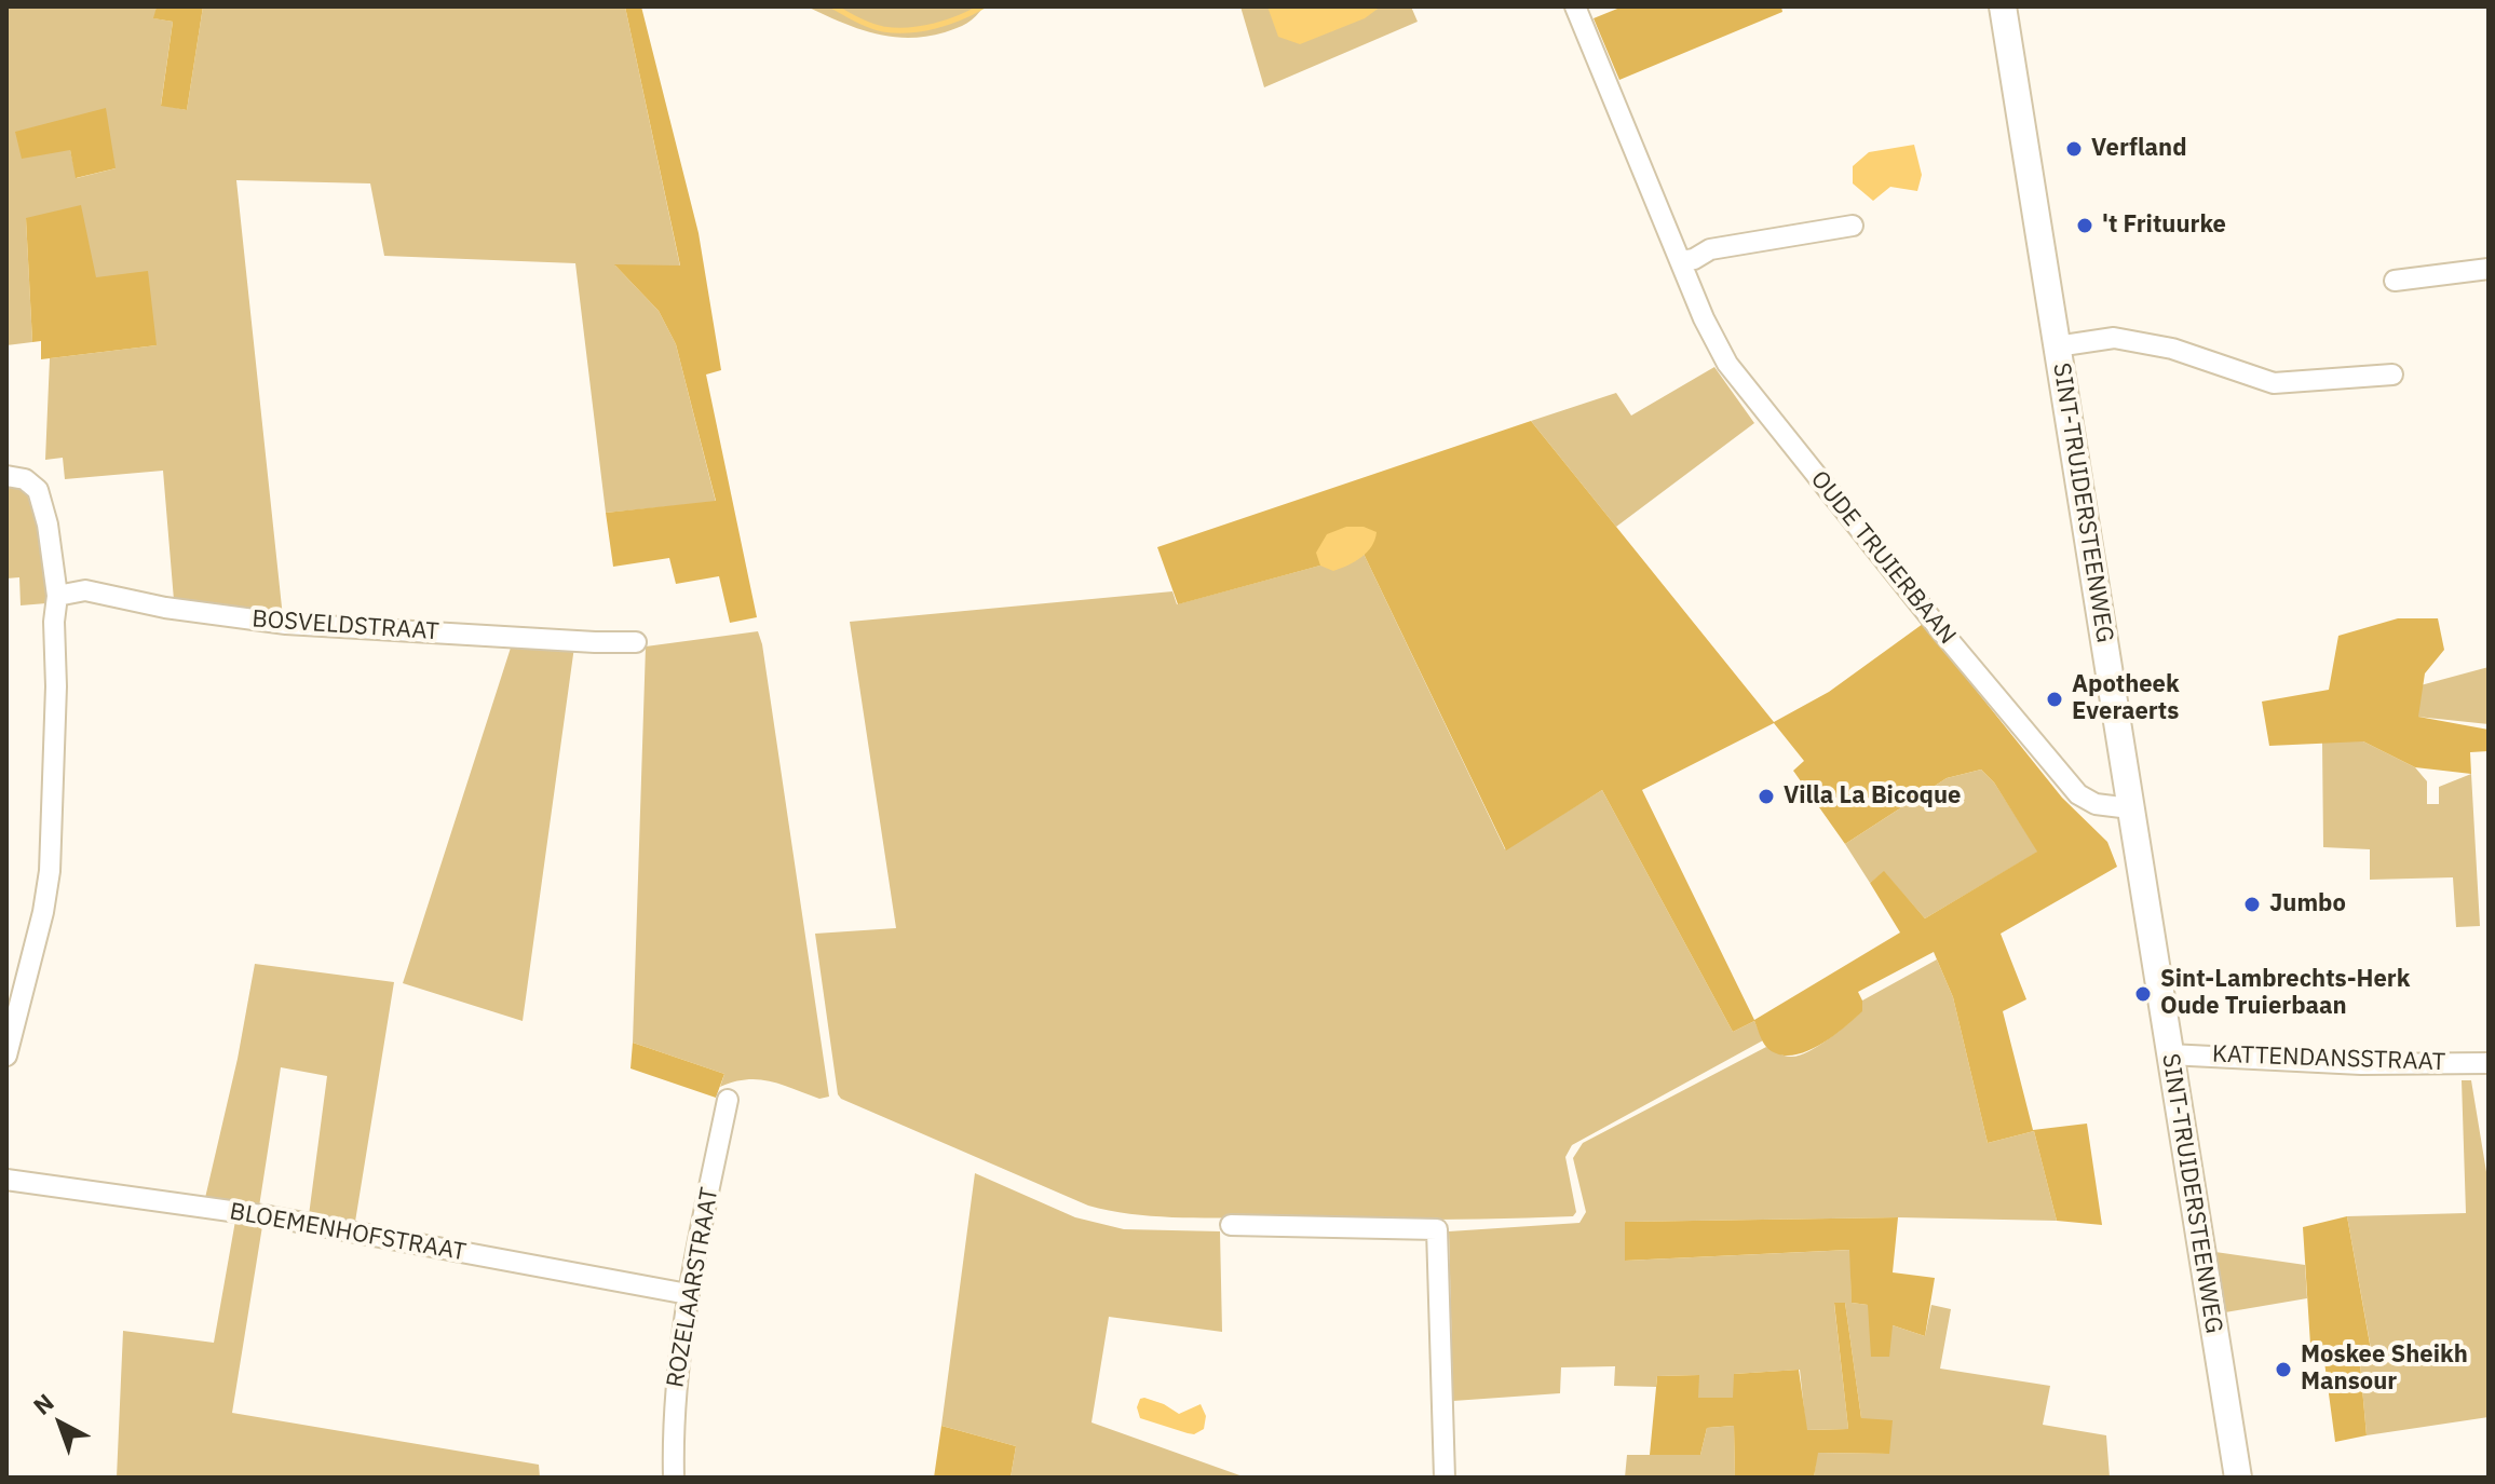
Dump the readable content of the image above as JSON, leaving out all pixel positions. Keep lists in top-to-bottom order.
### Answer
{
  "streets": {
    "main road": ["SINT-TRUIDERSTEENWEG"],
    "street": [
      "OUDE TRUIERBAAN",
      "BOSVELDSTRAAT",
      "KATTENDANSSTRAAT",
      "BLOEMENHOFSTRAAT",
      "ROZELAARSTRAAT"
    ]
  },
  "crossings": [
    ["SINT-TRUIDERSTEENWEG", "OUDE TRUIERBAAN"],
    ["SINT-TRUIDERSTEENWEG", "KATTENDANSSTRAAT"],
    ["BLOEMENHOFSTRAAT", "ROZELAARSTRAAT"]
  ],
  "places": [
    "Verfland",
    "'t Frituurke",
    "Apotheek Everaerts",
    "Villa La Bicoque",
    "Jumbo",
    "Sint-Lambrechts-Herk Oude Truierbaan",
    "Moskee Sheikh Mansour"
  ],
  "north": "top left"
}
